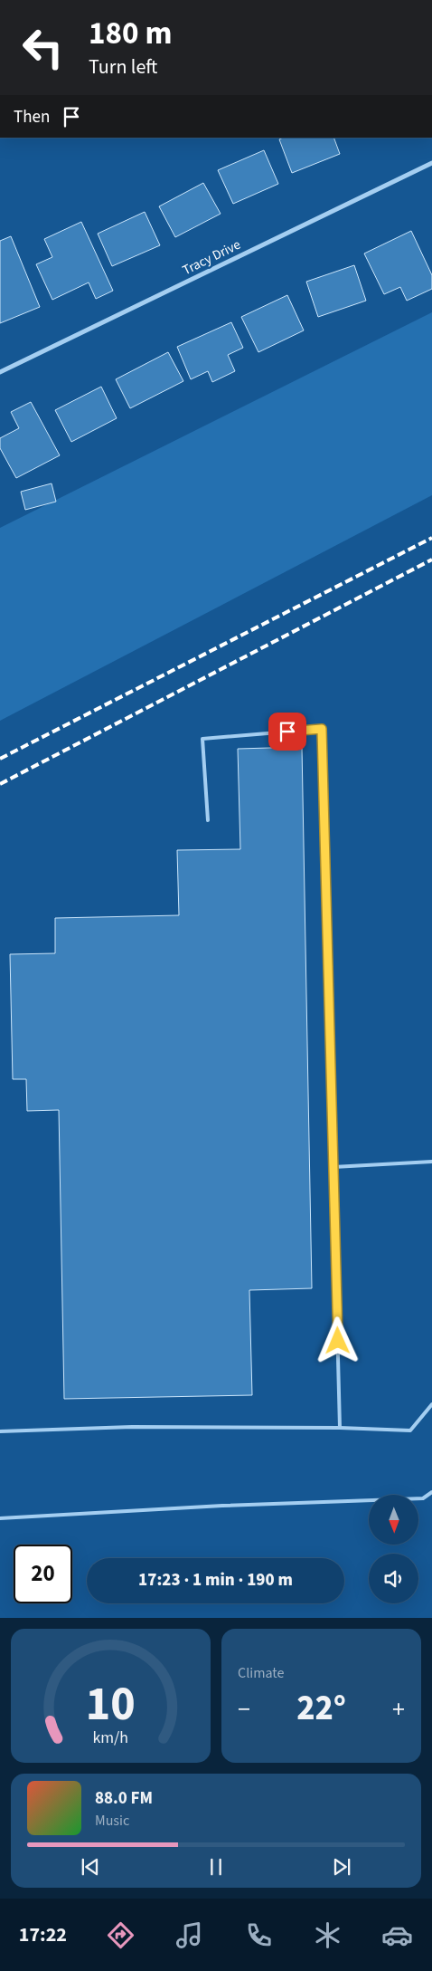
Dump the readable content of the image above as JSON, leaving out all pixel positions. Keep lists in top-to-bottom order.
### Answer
{
  "streets": {
    "street": ["Tracy Drive"]
  },
  "north": "bottom",
  "page": {
    "turn": ["180 m", "Turn left"],
    "then": "Then",
    "limit": "20",
    "trip": "17:23 · 1 min · 190 m",
    "tile": "Climate",
    "heat": ["−", "22°", "+"],
    "song": ["88.0 FM", "Music"],
    "tabs": "17:22",
    "gauge": ["10", "km/h"]
  }
}
